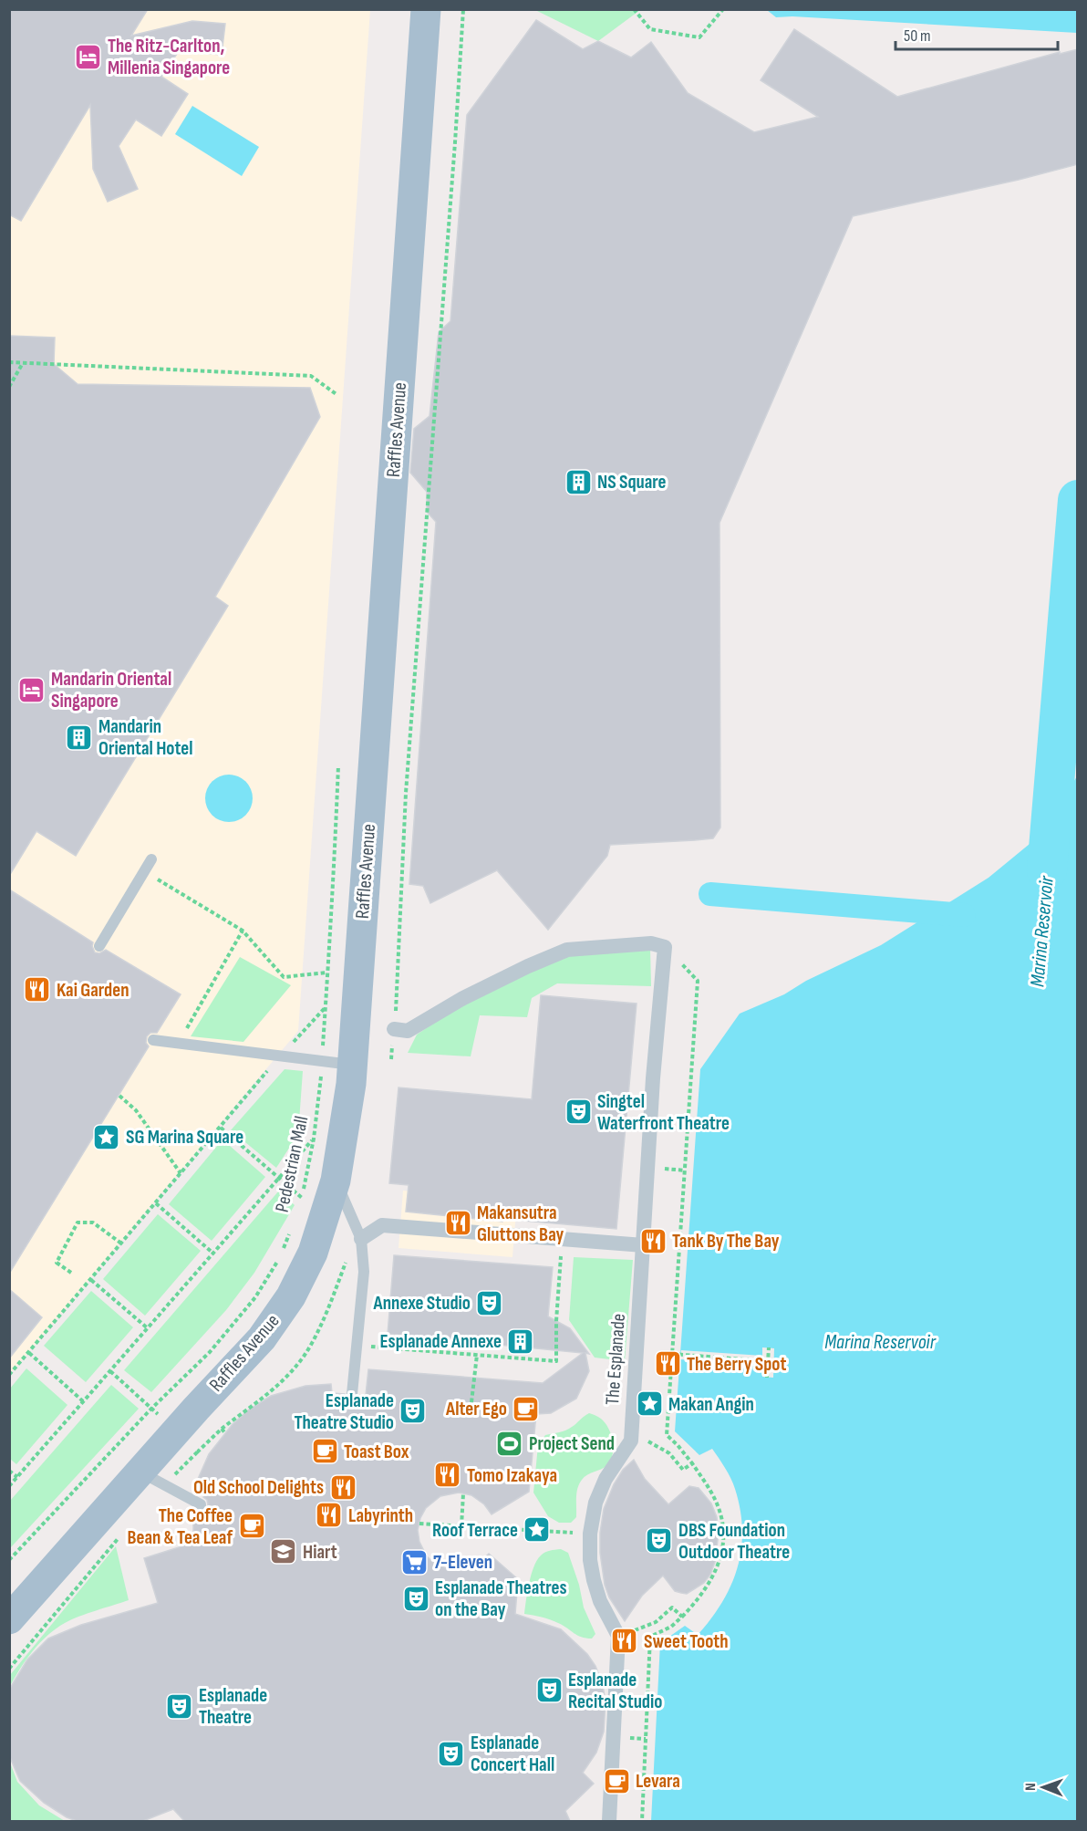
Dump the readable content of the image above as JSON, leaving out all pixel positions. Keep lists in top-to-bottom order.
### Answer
{
  "streets": {
    "main road": ["Raffles Avenue"],
    "street": ["The Esplanade"],
    "path": ["Pedestrian Mall"]
  },
  "water": ["Marina Reservoir"],
  "places": {
    "hotel": ["The Ritz-Carlton, Millenia Singapore", "Mandarin Oriental Singapore"],
    "building": ["NS Square", "Mandarin Oriental Hotel", "Esplanade Annexe"],
    "restaurant": [
      "Kai Garden",
      "Makansutra Gluttons Bay",
      "Tank By The Bay",
      "The Berry Spot",
      "Tomo Izakaya",
      "Old School Delights",
      "Labyrinth",
      "Sweet Tooth"
    ],
    "theatre": [
      "Singtel Waterfront Theatre",
      "Annexe Studio",
      "Esplanade Theatre Studio",
      "DBS Foundation Outdoor Theatre",
      "Esplanade Theatres on the Bay",
      "Esplanade Recital Studio",
      "Esplanade Theatre",
      "Esplanade Concert Hall"
    ],
    "place": ["SG Marina Square", "Makan Angin", "Roof Terrace"],
    "cafe": [
      "Alter Ego",
      "Toast Box",
      "The Coffee Bean & Tea Leaf",
      "Levara"
    ],
    "sports": ["Project Send"],
    "school or university": ["Hiart"],
    "supermarket": ["7-Eleven"]
  },
  "scale_bar": "50 m",
  "north": "left"
}
